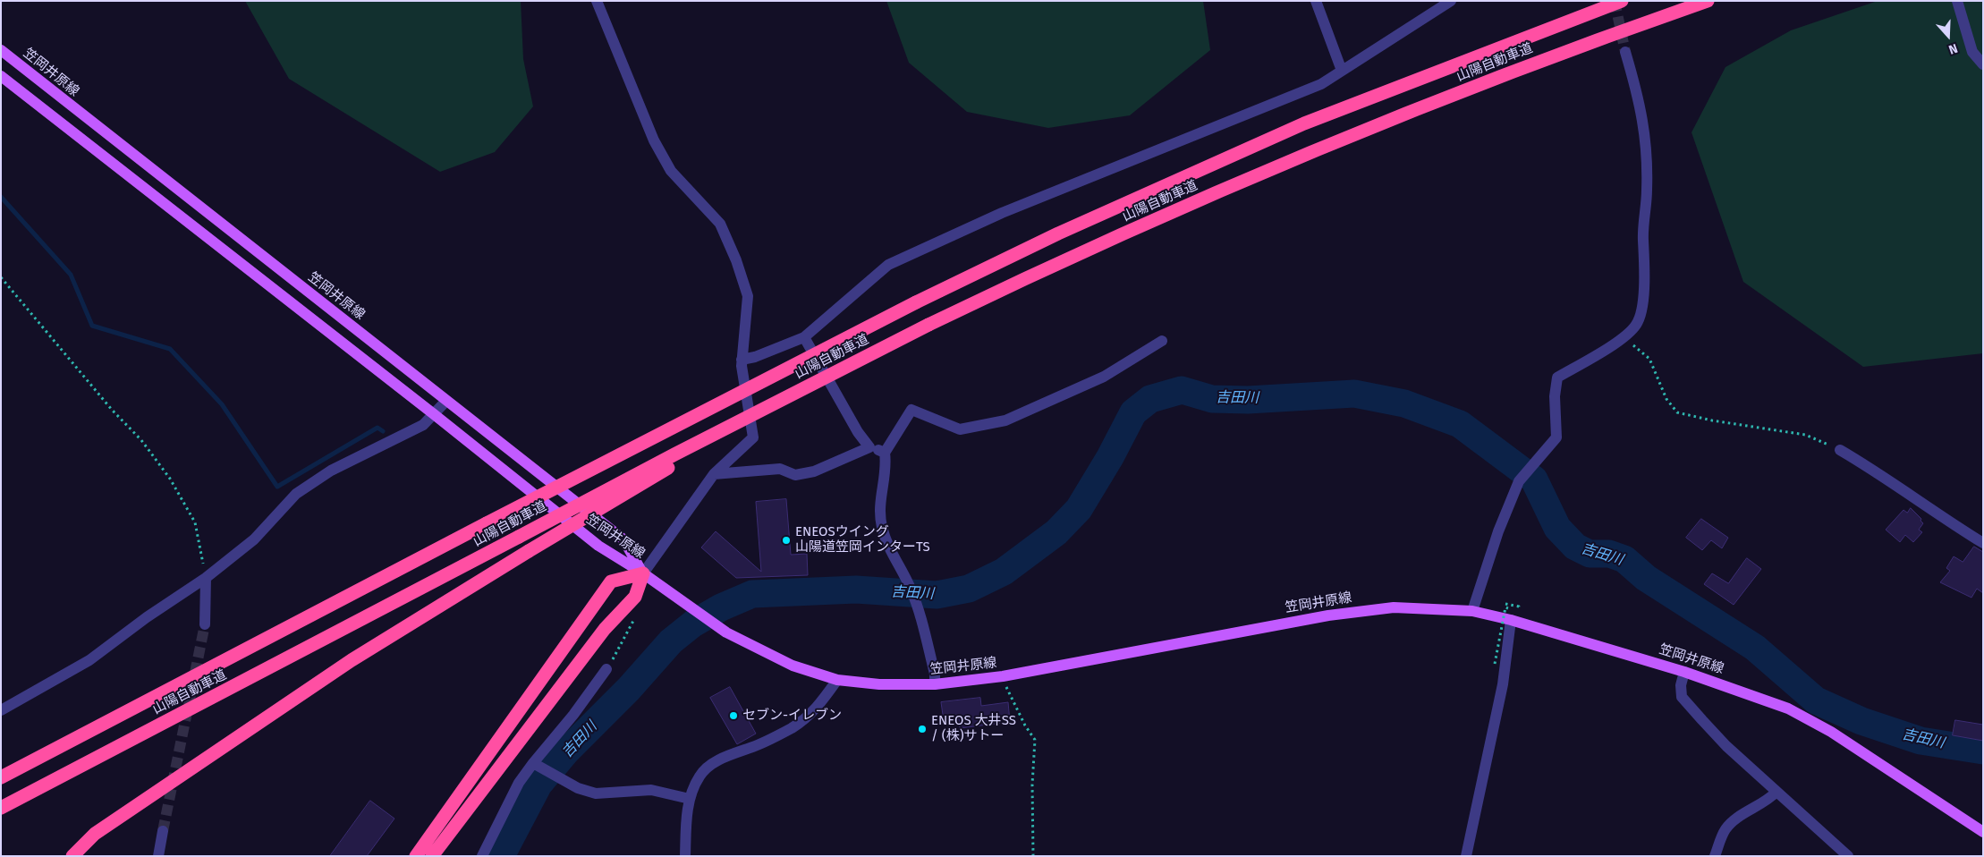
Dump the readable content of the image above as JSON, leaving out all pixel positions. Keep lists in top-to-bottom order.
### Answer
{
  "streets": {
    "highway": ["山陽自動車道"],
    "main road": ["笠岡井原線"]
  },
  "water": ["吉田川"],
  "places": ["ENEOSウイング 山陽道笠岡インターTS", "セブン-イレブン", "ENEOS 大井SS / (株)サトー"],
  "north": "bottom"
}
